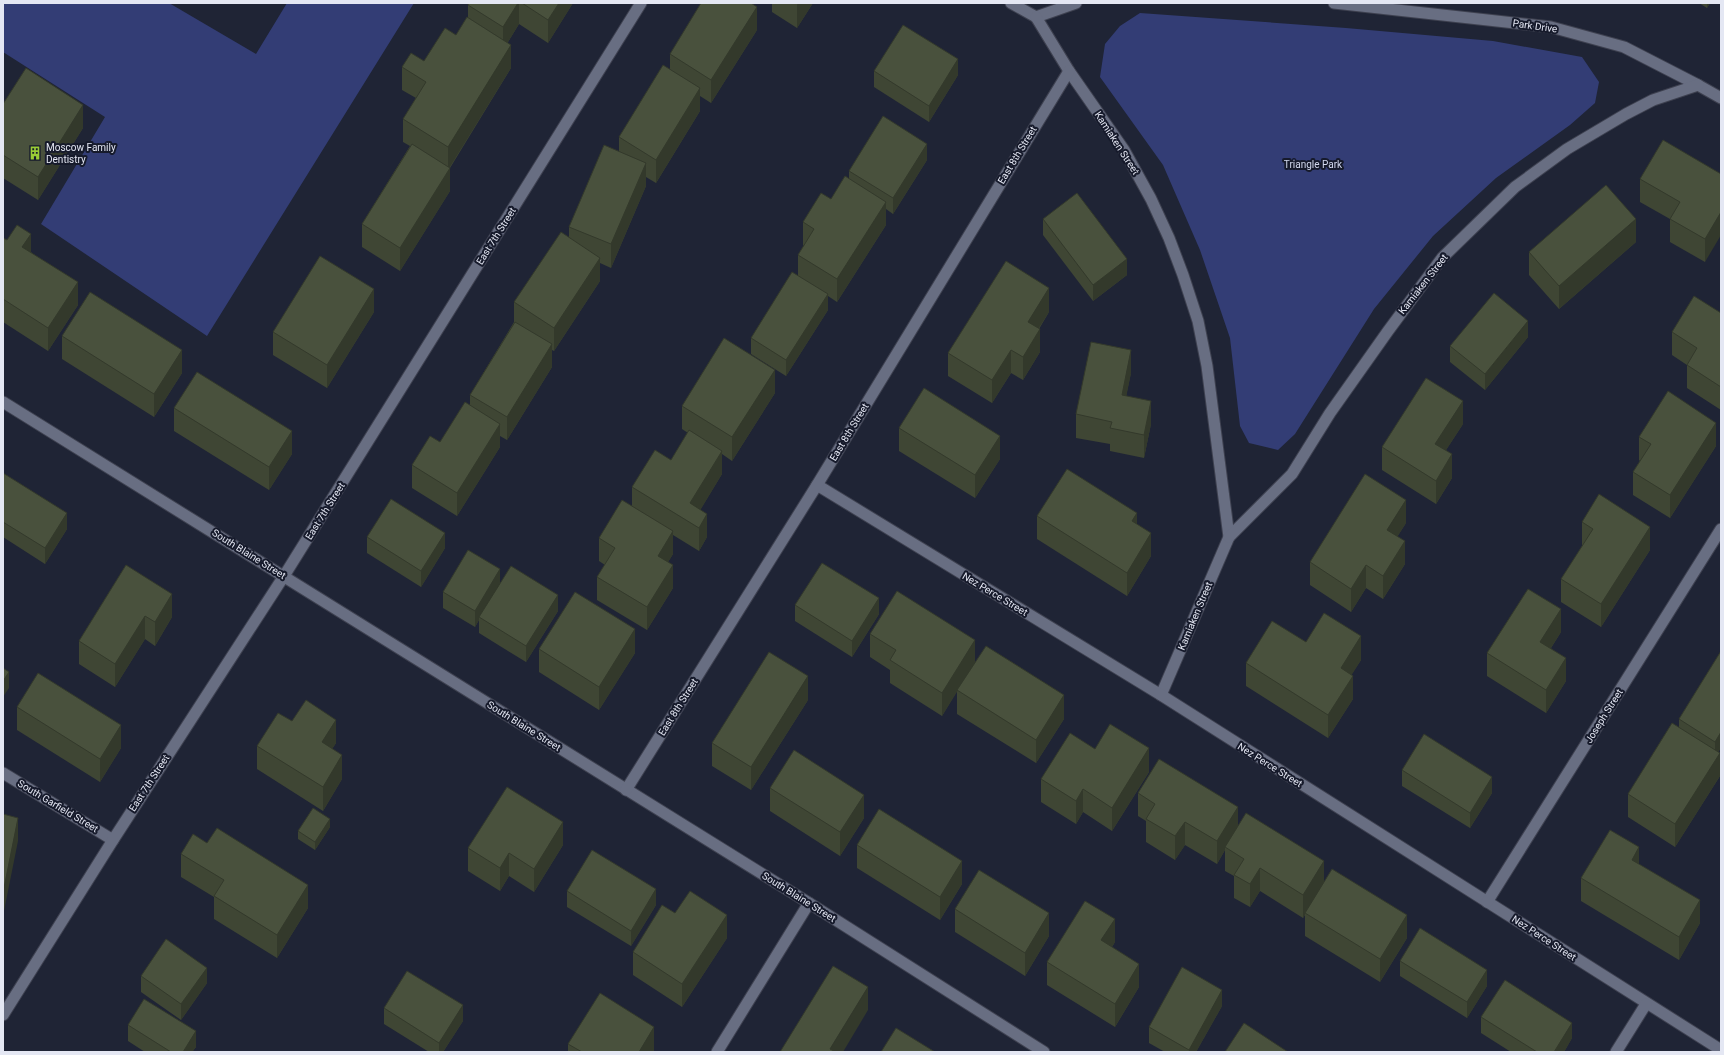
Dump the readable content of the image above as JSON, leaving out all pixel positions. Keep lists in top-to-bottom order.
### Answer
{
  "streets": {
    "street": [
      "Park Drive",
      "Kamiaken Street",
      "East 8th Street",
      "East 7th Street",
      "South Blaine Street",
      "Nez Perce Street",
      "Joseph Street",
      "South Garfield Street"
    ]
  },
  "crossings": [
    ["Park Drive", "Kamiaken Street"],
    ["Kamiaken Street", "East 8th Street"],
    ["Kamiaken Street", "Nez Perce Street"],
    ["East 8th Street", "South Blaine Street"],
    ["East 8th Street", "Nez Perce Street"],
    ["East 7th Street", "South Blaine Street"],
    ["East 7th Street", "South Garfield Street"],
    ["Nez Perce Street", "Joseph Street"]
  ],
  "parks": ["Triangle Park"],
  "places": {
    "building": ["Moscow Family Dentistry"]
  }
}
